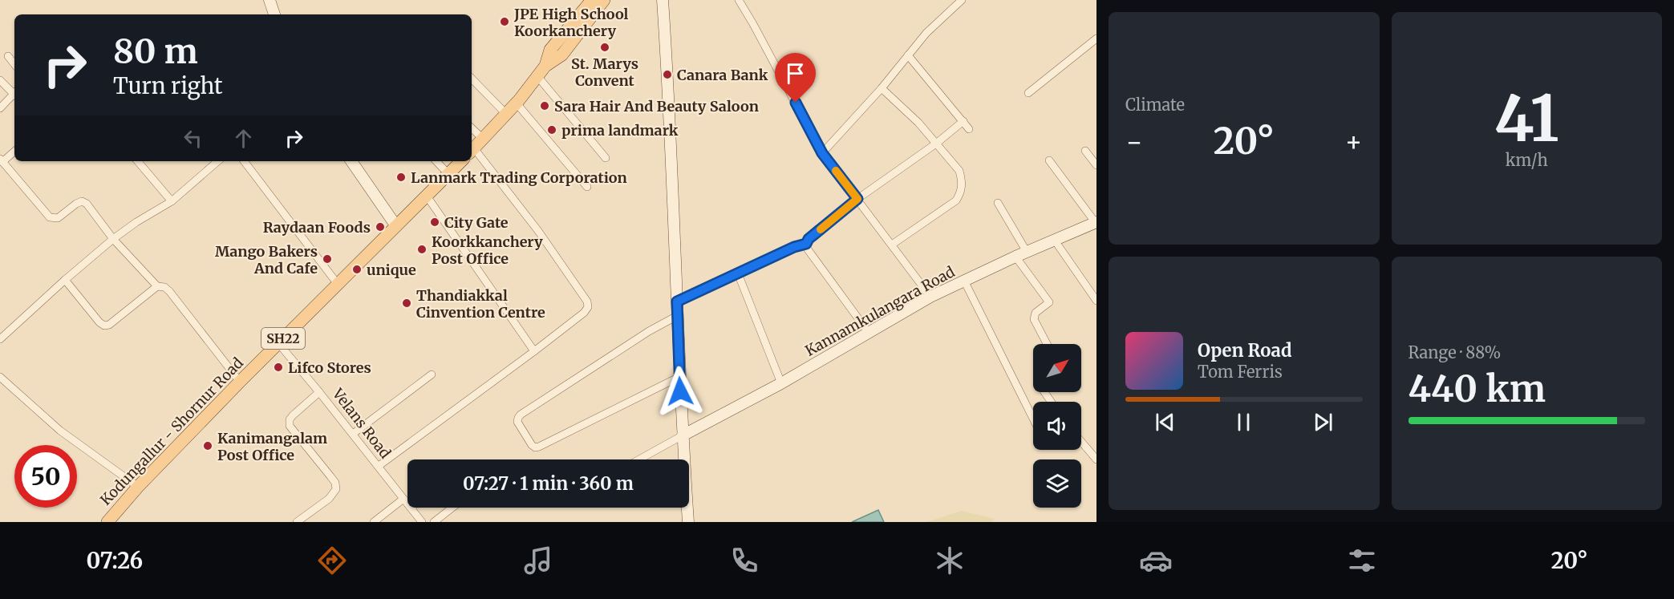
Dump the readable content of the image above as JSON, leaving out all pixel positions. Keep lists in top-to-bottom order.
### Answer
{
  "streets": {
    "main road": ["SH22", "Kodungallur - Shornur Road"],
    "street": ["Kannamkulangara Road", "Velans Road"]
  },
  "crossings": [
    ["Velans Road", "Kodungallur - Shornur Road"]
  ],
  "places": [
    "JPE High School Koorkanchery",
    "St. Marys Convent",
    "Canara Bank",
    "Sara Hair And Beauty Saloon",
    "prima landmark",
    "Lanmark Trading Corporation",
    "City Gate",
    "Raydaan Foods",
    "Koorkkanchery Post Office",
    "Mango Bakers And Cafe",
    "unique",
    "Thandiakkal Cinvention Centre",
    "Lifco Stores",
    "Kanimangalam Post Office"
  ],
  "north": "top right",
  "page": {
    "tile": [
      "Climate",
      ["41", "km/h"],
      ["Range · 88%", "440 km"]
    ],
    "turn": ["80 m", "Turn right"],
    "heat": ["−", "20°", "+"],
    "song": ["Open Road", "Tom Ferris"],
    "limit": "50",
    "trip": "07:27 · 1 min · 360 m",
    "tabs": ["07:26", "20°"]
  }
}
